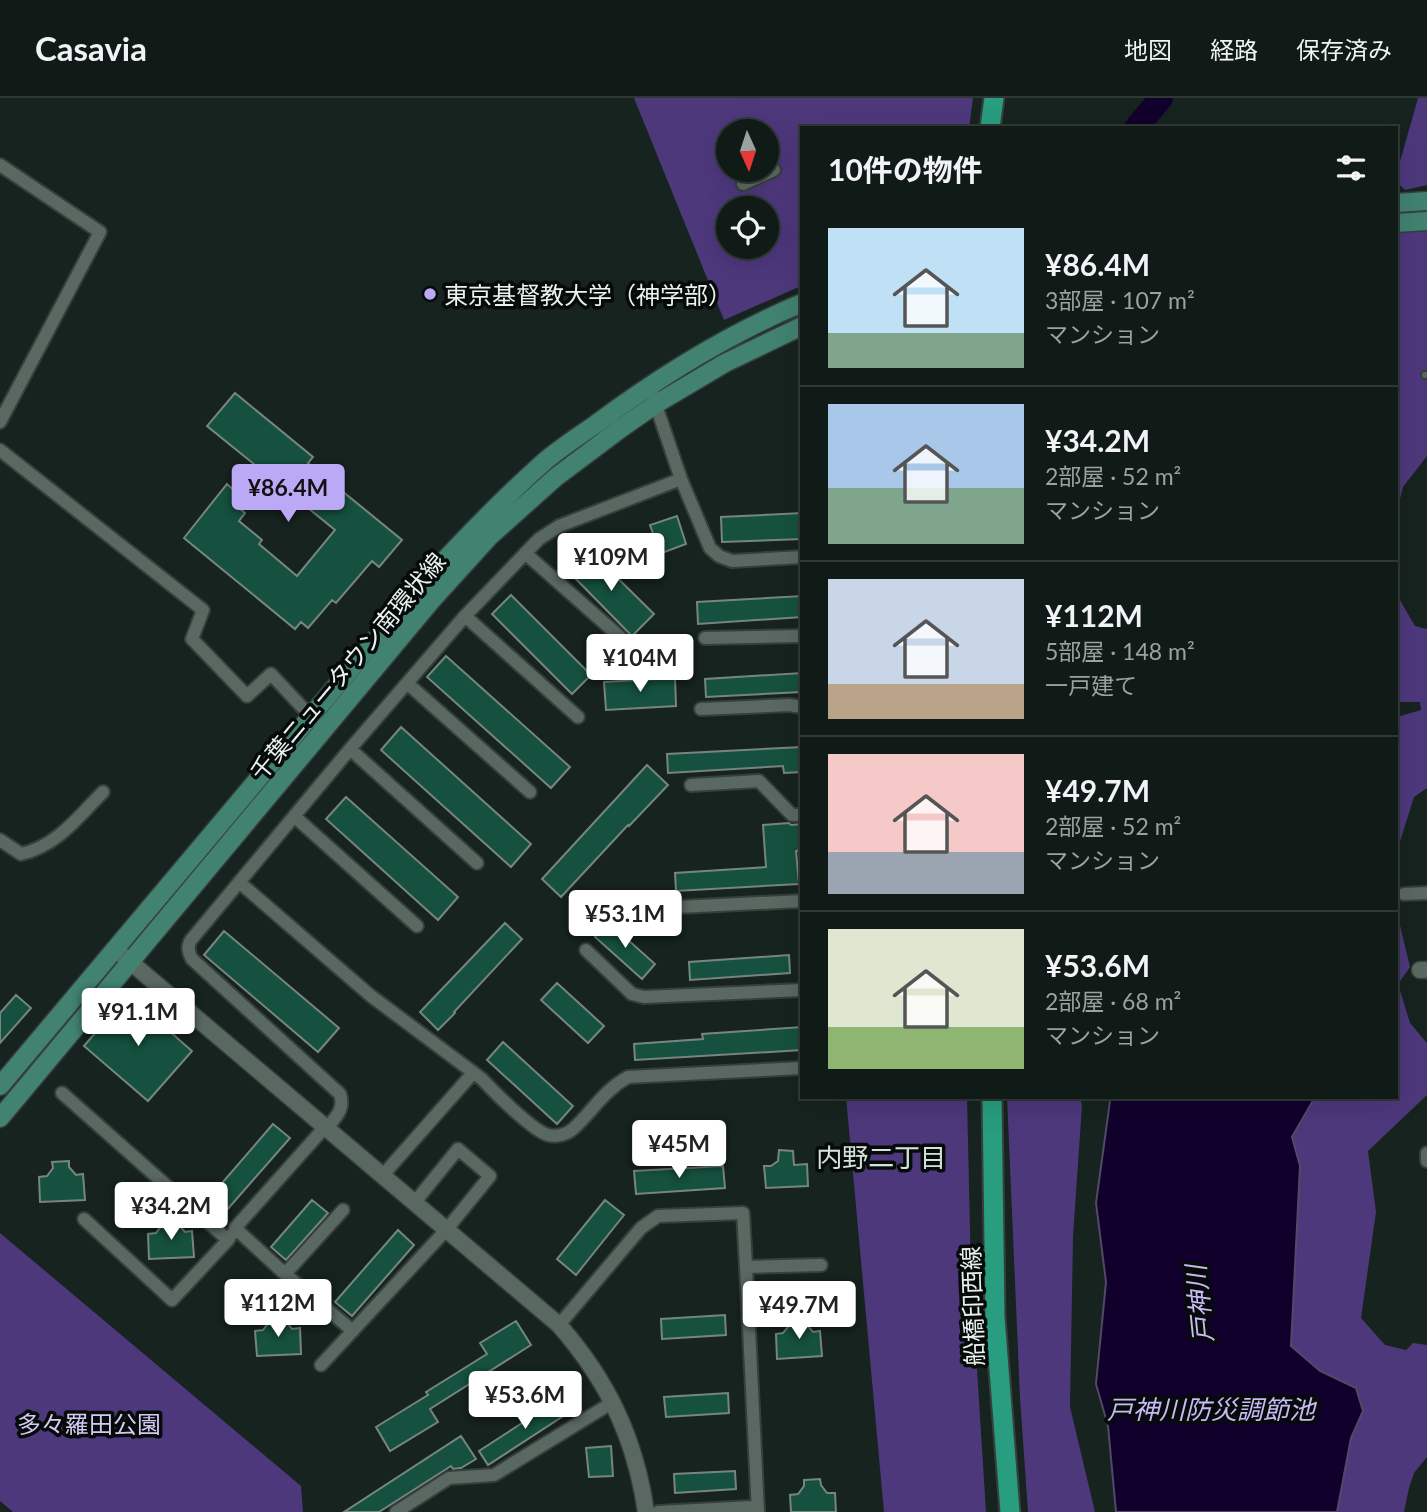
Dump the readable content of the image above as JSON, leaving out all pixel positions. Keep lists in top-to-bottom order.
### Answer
{
  "streets": {
    "main road": ["千葉ニュータウン南環状線", "船橋印西線"]
  },
  "districts": ["内野二丁目"],
  "water": ["戸神川", "戸神川防災調節池"],
  "parks": ["多々羅田公園"],
  "places": ["東京基督教大学（神学部）"],
  "north": "bottom",
  "page": {
    "header": "Casavia",
    "nav": ["地図", "経路", "保存済み"],
    "heading": "10件の物件",
    "list": [
      {
        "name": "¥86.4M",
        "note": "3部屋 · 107 m² · マンション"
      },
      {
        "name": "¥34.2M",
        "note": "2部屋 · 52 m² · マンション"
      },
      {
        "name": "¥112M",
        "note": "5部屋 · 148 m² · 一戸建て"
      },
      {
        "name": "¥49.7M",
        "note": "2部屋 · 52 m² · マンション"
      },
      {
        "name": "¥53.6M",
        "note": "2部屋 · 68 m² · マンション"
      }
    ],
    "price": [
      "¥86.4M",
      "¥109M",
      "¥104M",
      "¥53.1M",
      "¥91.1M",
      "¥45M",
      "¥34.2M",
      "¥112M",
      "¥49.7M",
      "¥53.6M"
    ]
  }
}
